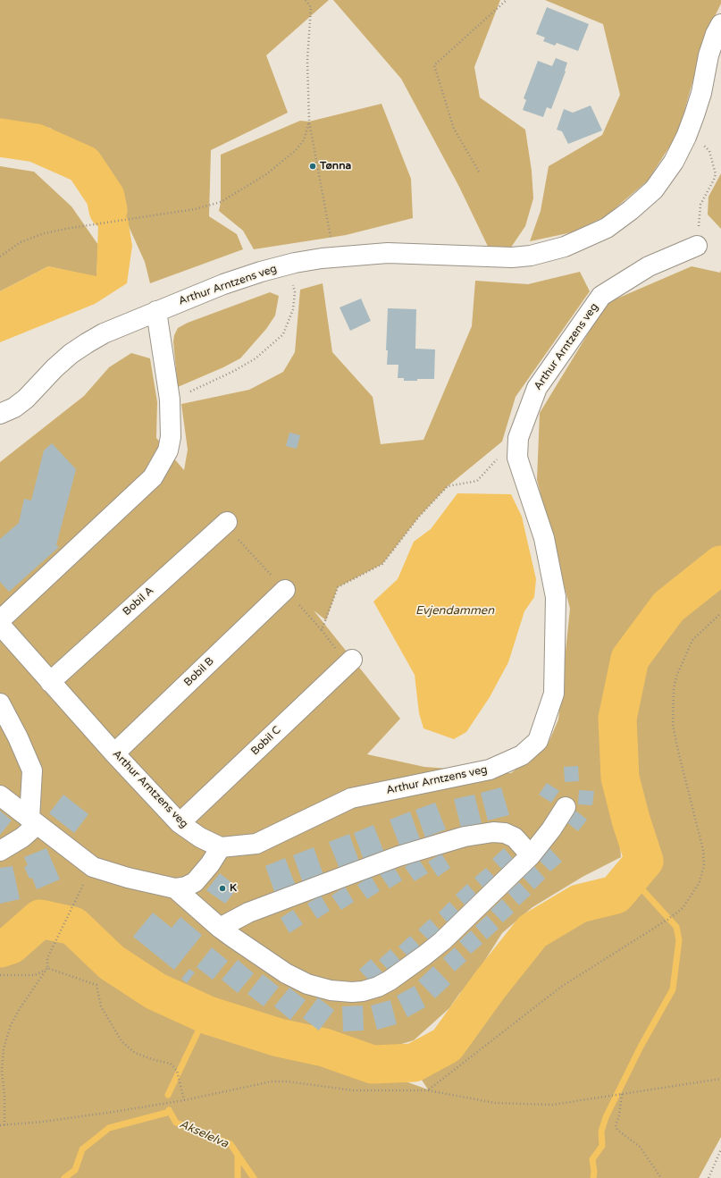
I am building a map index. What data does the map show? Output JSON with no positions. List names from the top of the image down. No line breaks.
{"streets":{"street":["Arthur Arntzens veg","Bobil A","Bobil B","Bobil C"]},"crossings":[["Arthur Arntzens veg","Bobil A"],["Arthur Arntzens veg","Bobil B"],["Arthur Arntzens veg","Bobil C"]],"water":["Evjendammen","Akselelva"],"places":["Tønna","K"]}
